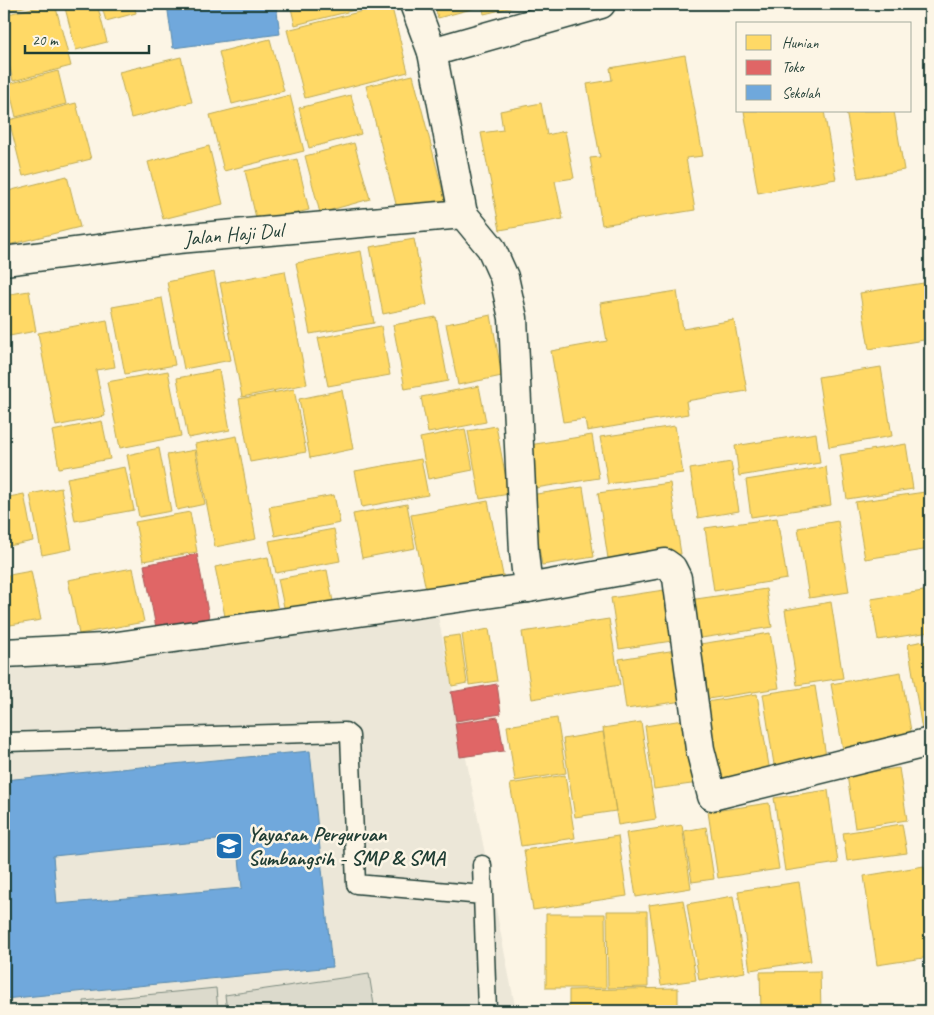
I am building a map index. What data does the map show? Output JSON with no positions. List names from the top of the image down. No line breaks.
{"streets":{"street":["Jalan Haji Dul"]},"places":{"school or university":["Yayasan Perguruan Sumbangsih - SMP & SMA"]},"legend":["Hunian","Toko","Sekolah"],"scale_bar":"20 m"}
